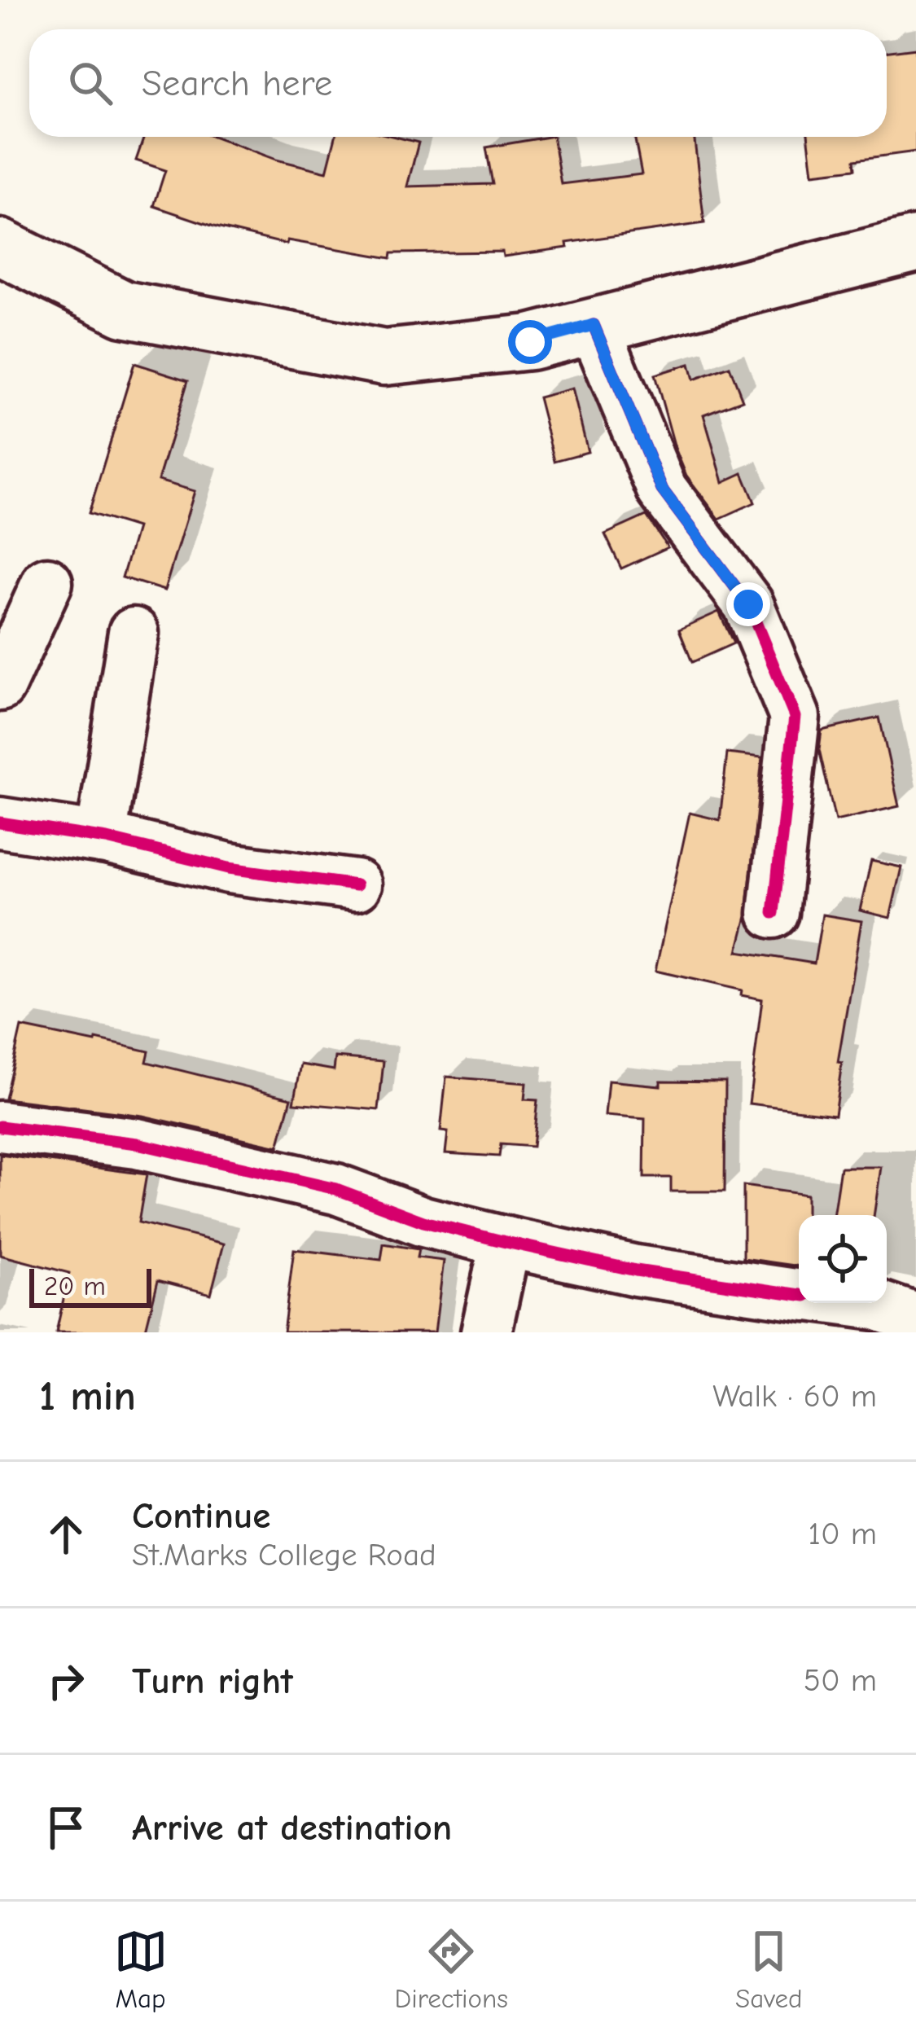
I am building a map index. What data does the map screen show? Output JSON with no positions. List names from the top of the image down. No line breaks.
{"scale_bar":"20 m","page":{"search":"Search here","scale":"20 m","heading":["1 min","Walk · 60 m"],"list":[["Continue","St.Marks College Road","10 m"],["Turn right","50 m"],"Arrive at destination"],"nav":["Map","Directions","Saved"]}}
